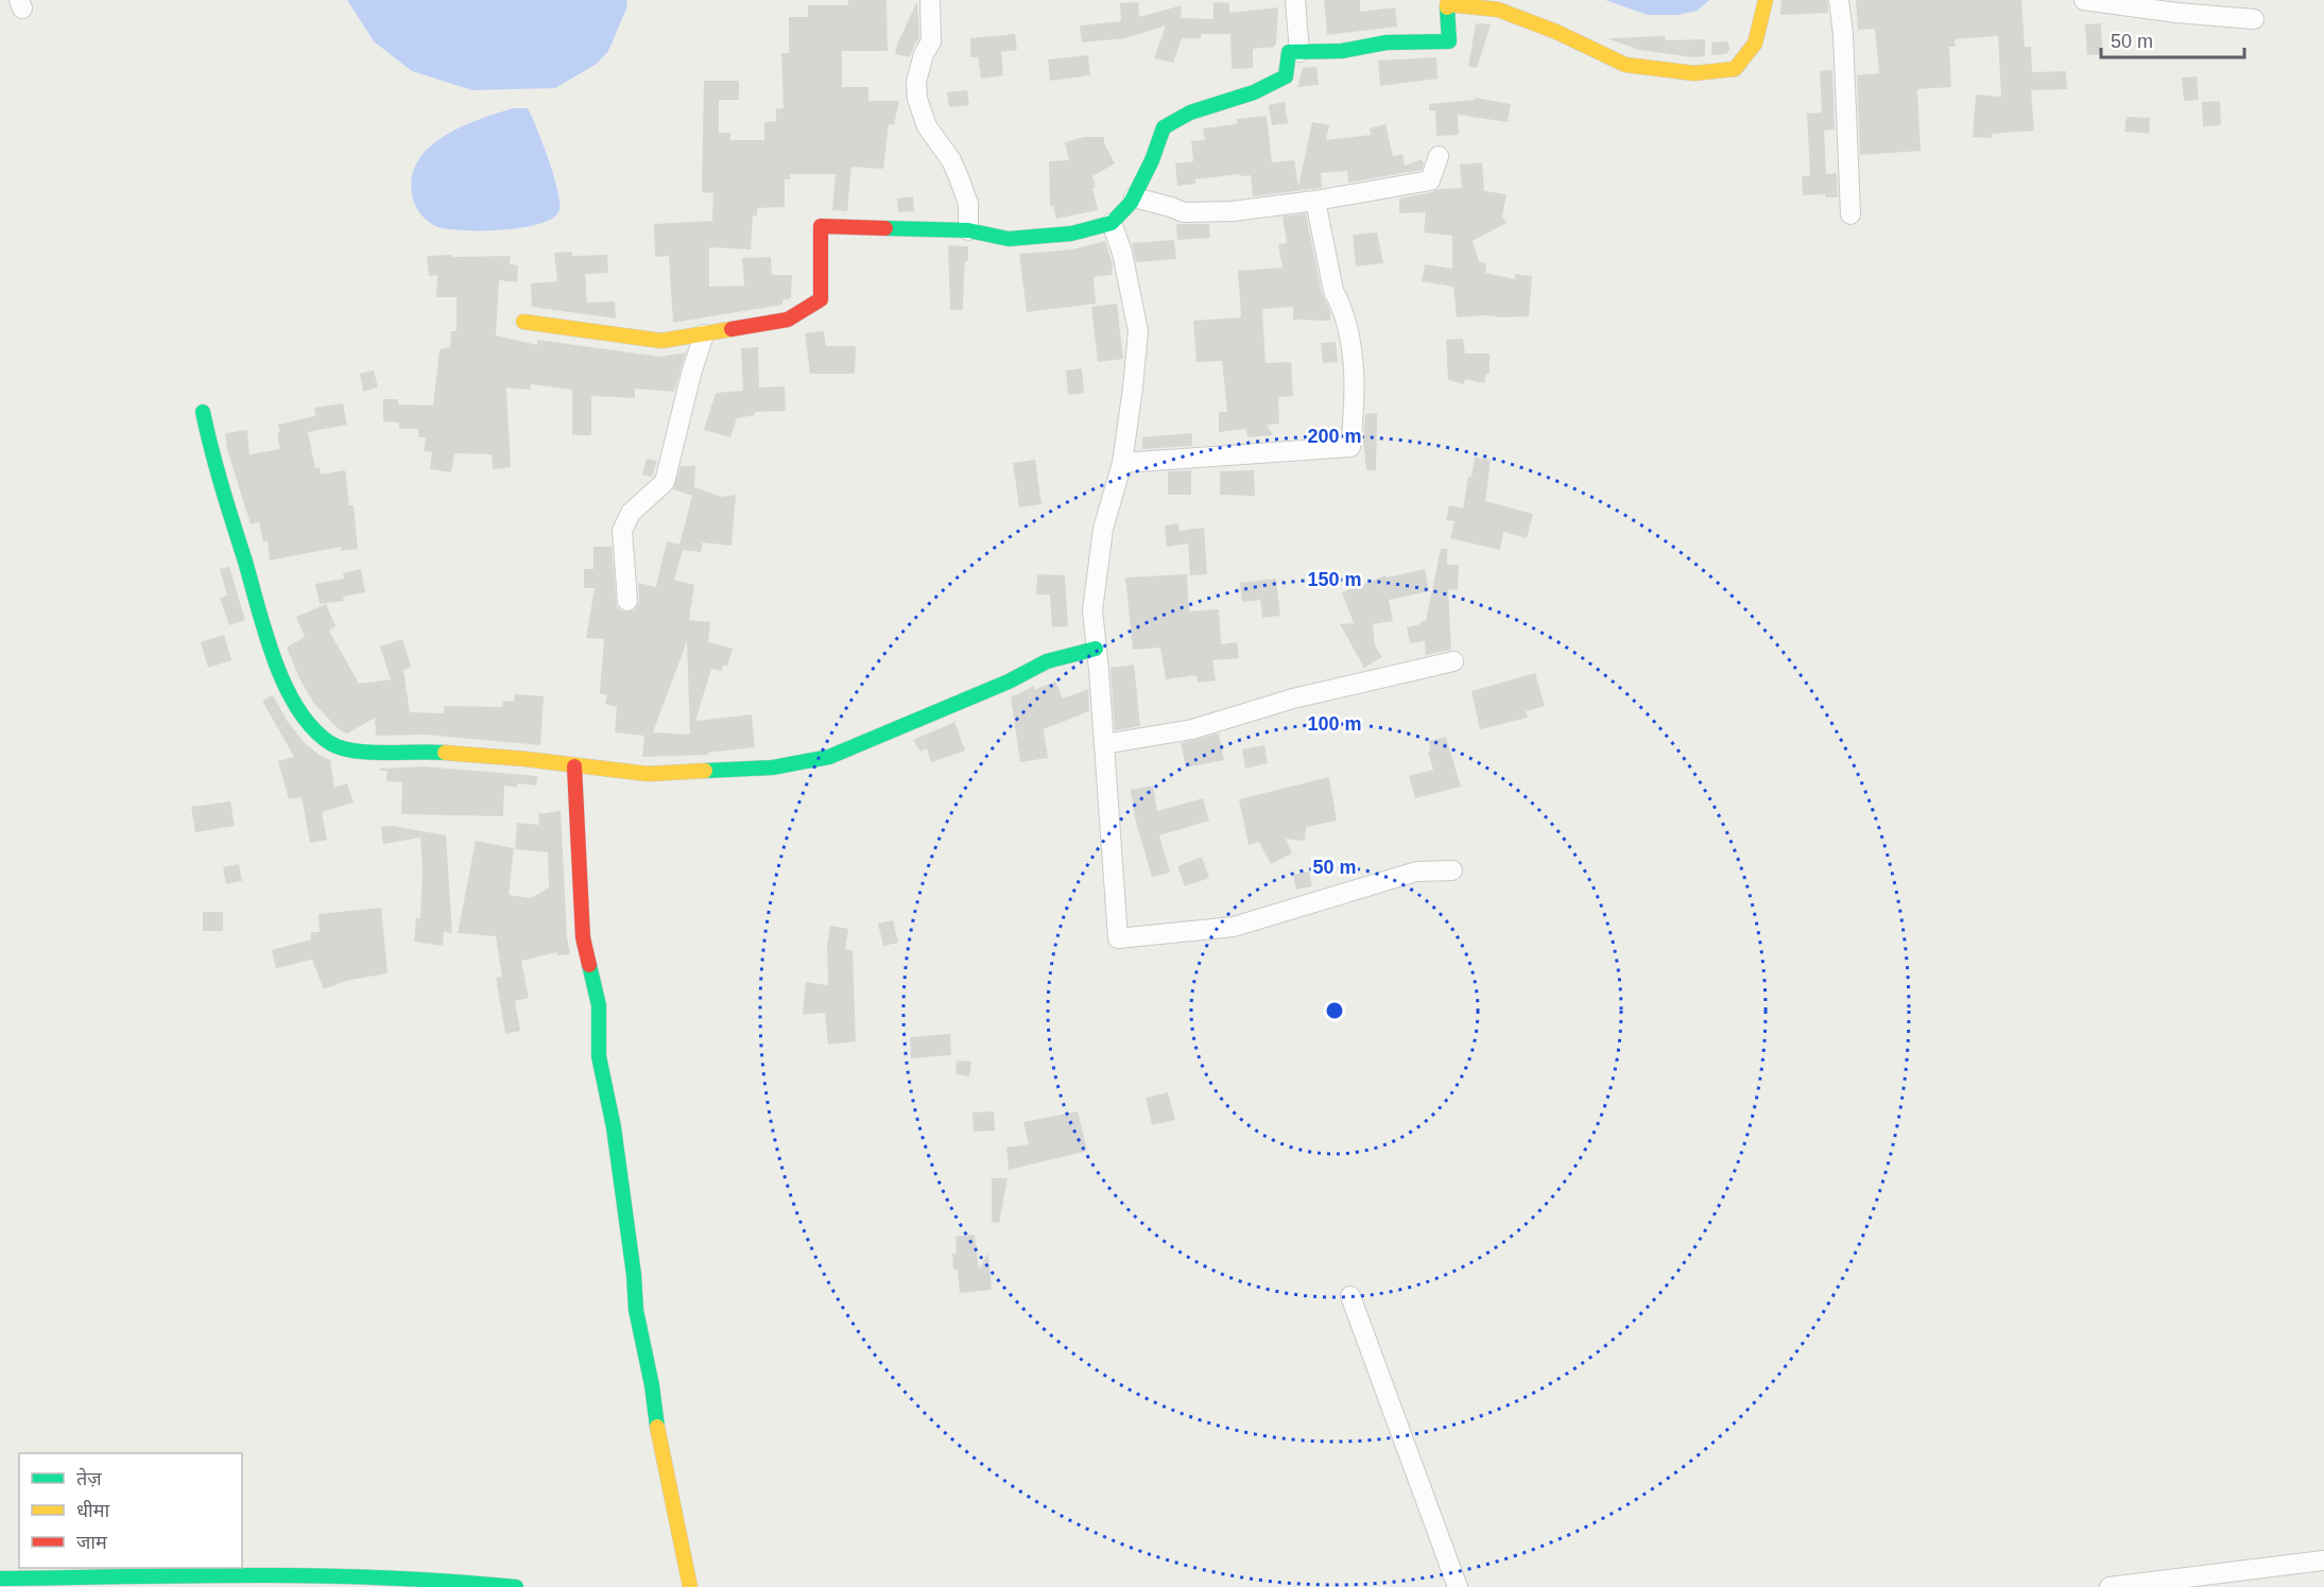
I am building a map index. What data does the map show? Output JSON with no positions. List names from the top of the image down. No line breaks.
{"legend":["तेज़","धीमा","जाम"],"scale_bar":"50 m","rings":["200 m","150 m","100 m","50 m"]}
